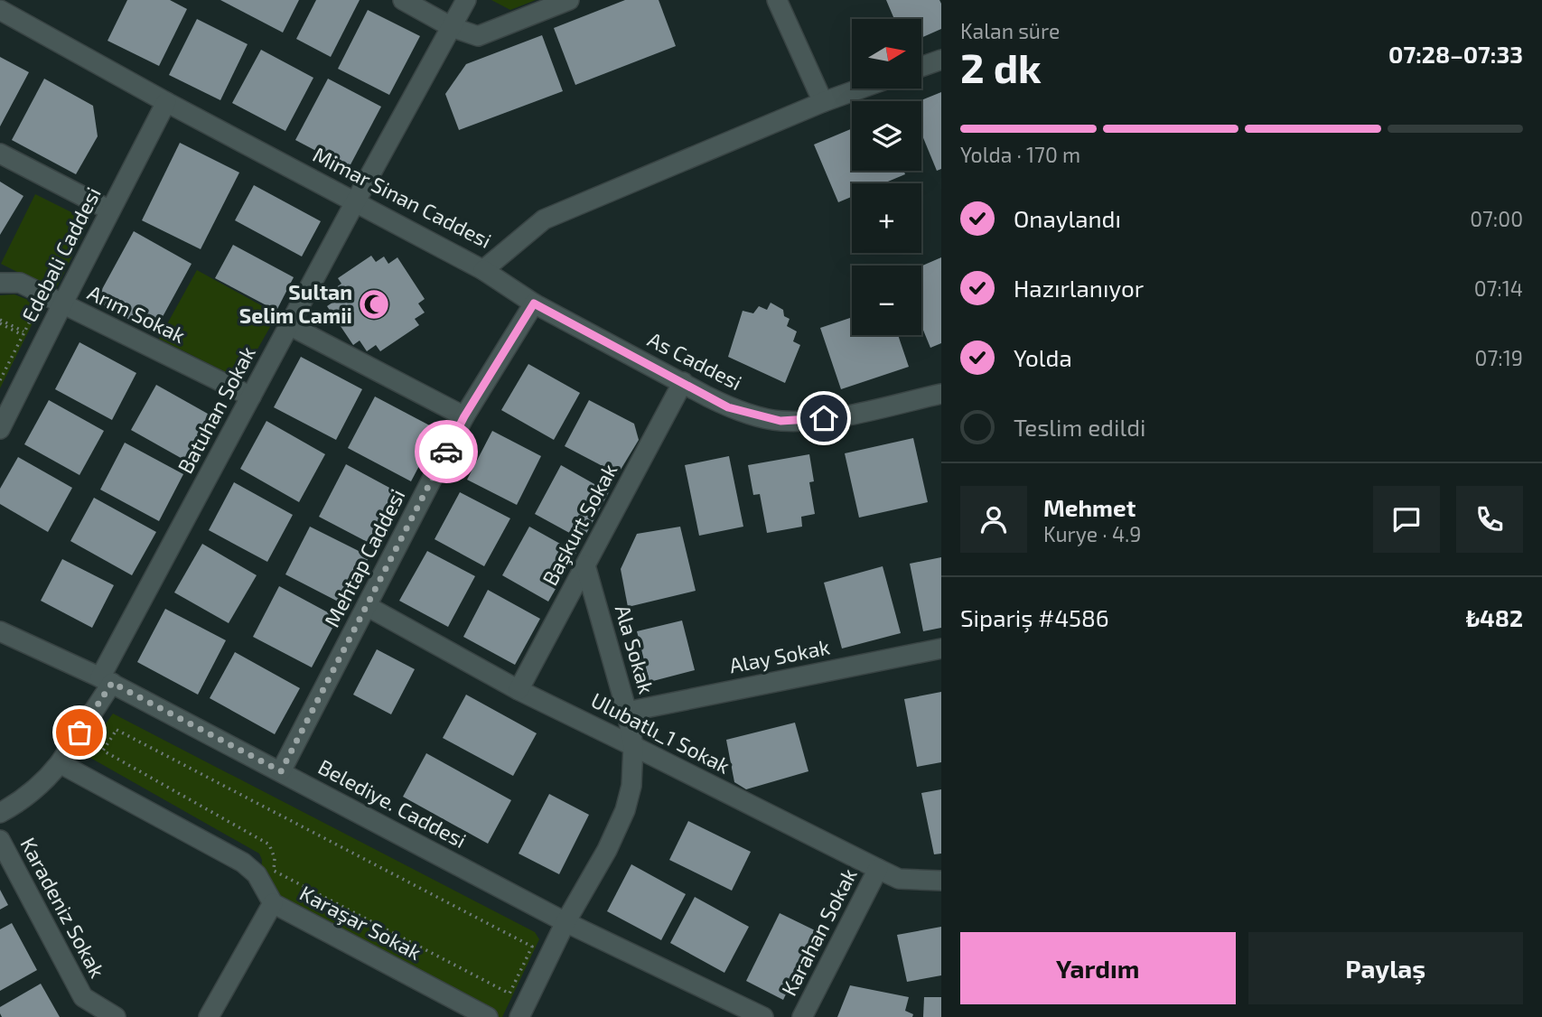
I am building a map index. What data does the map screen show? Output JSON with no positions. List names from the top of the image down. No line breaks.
{"streets":{"street":["Mimar Sinan Caddesi","Edebali Caddesi","Arım Sokak","As Caddesi","Batuhan Sokak","Başkurt Sokak","Mehtap Caddesi","Ala Sokak","Alay Sokak","Ulubatlı_1 Sokak","Belediye. Caddesi","Karadeniz Sokak","Karaşar Sokak","Karahan Sokak"]},"crossings":[["Mimar Sinan Caddesi","Edebali Caddesi"],["Mimar Sinan Caddesi","As Caddesi"],["Mimar Sinan Caddesi","Batuhan Sokak"],["Edebali Caddesi","Arım Sokak"],["Arım Sokak","Batuhan Sokak"],["As Caddesi","Başkurt Sokak"],["As Caddesi","Mehtap Caddesi"],["Batuhan Sokak","Belediye. Caddesi"],["Batuhan Sokak","Karaşar Sokak"],["Başkurt Sokak","Ala Sokak"],["Başkurt Sokak","Ulubatlı_1 Sokak"],["Mehtap Caddesi","Ulubatlı_1 Sokak"],["Mehtap Caddesi","Belediye. Caddesi"],["Ala Sokak","Alay Sokak"],["Ala Sokak","Ulubatlı_1 Sokak"],["Ala Sokak","Belediye. Caddesi"],["Ulubatlı_1 Sokak","Karahan Sokak"]],"places":{"mosque":["Sultan Selim Camii"]},"north":"right","page":{"heading":["2 dk","Kalan süre","07:28–07:33"],"panel":["Mehmet","Kurye · 4.9","Sipariş #4586","₺482"],"map_buttons":["+","−"],"bar":"Yolda · 170 m","list":[["Onaylandı","07:00"],["Hazırlanıyor","07:14"],["Yolda","07:19"],"Teslim edildi"],"buttons":["Yardım","Paylaş"]}}
